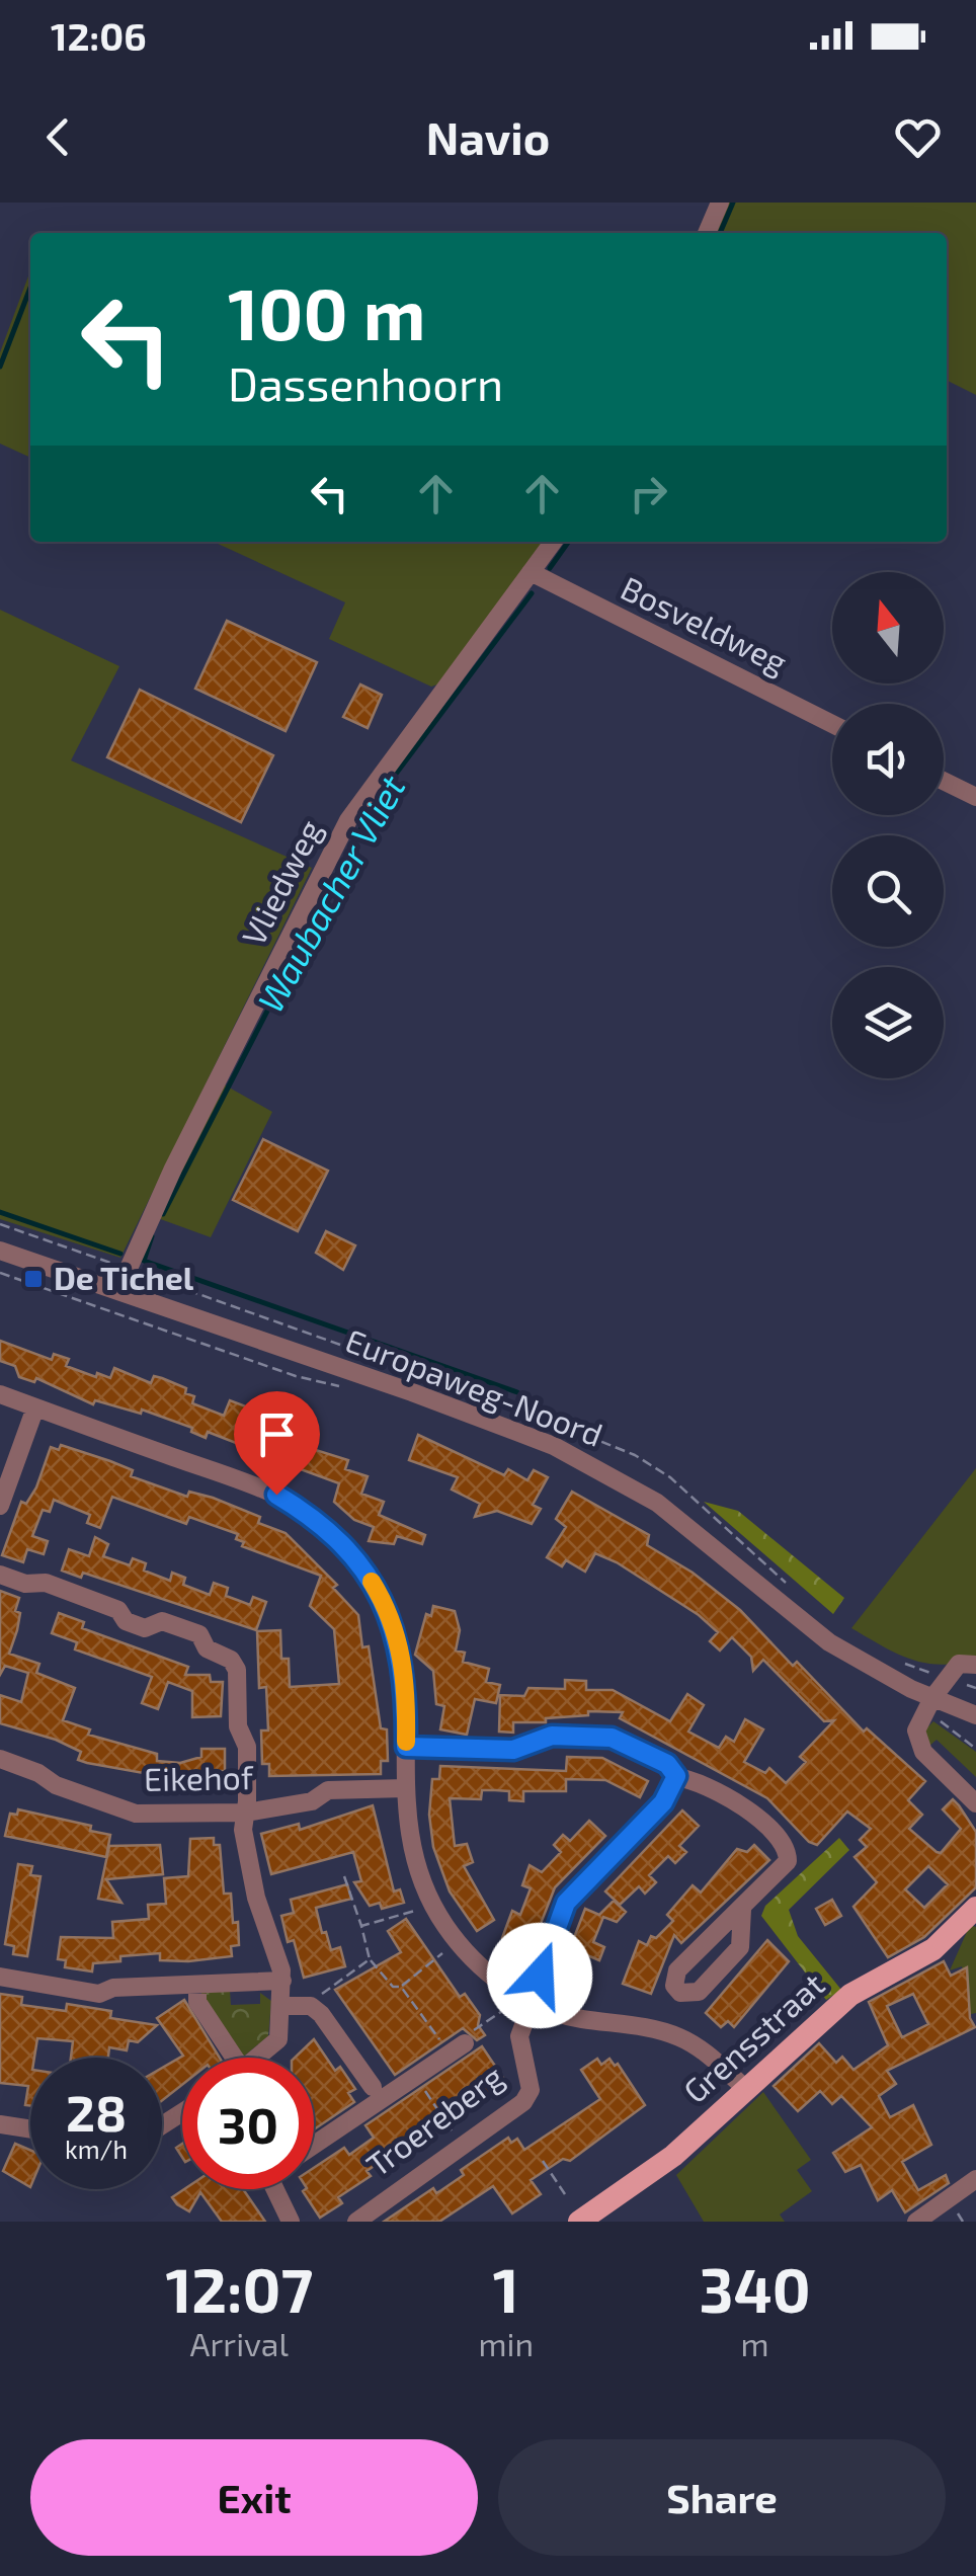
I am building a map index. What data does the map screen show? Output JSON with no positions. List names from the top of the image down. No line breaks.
{"streets":{"main road":["Grensstraat"],"street":["Bosveldweg","Vliedweg","Europaweg-Noord","Eikehof","Troereberg"]},"crossings":[["Bosveldweg","Vliedweg"],["Vliedweg","Europaweg-Noord"]],"water":["Waubacher Vliet"],"places":{"transit":["De Tichel"]},"north":"top","page":{"status":"12:06","header":"Navio","turn":["100 m","Dassenhoorn"],"speed":"28 km/h","limit":"30","eta":["12:07","Arrival","1","min","340","m"],"buttons":["Exit","Share"]}}
